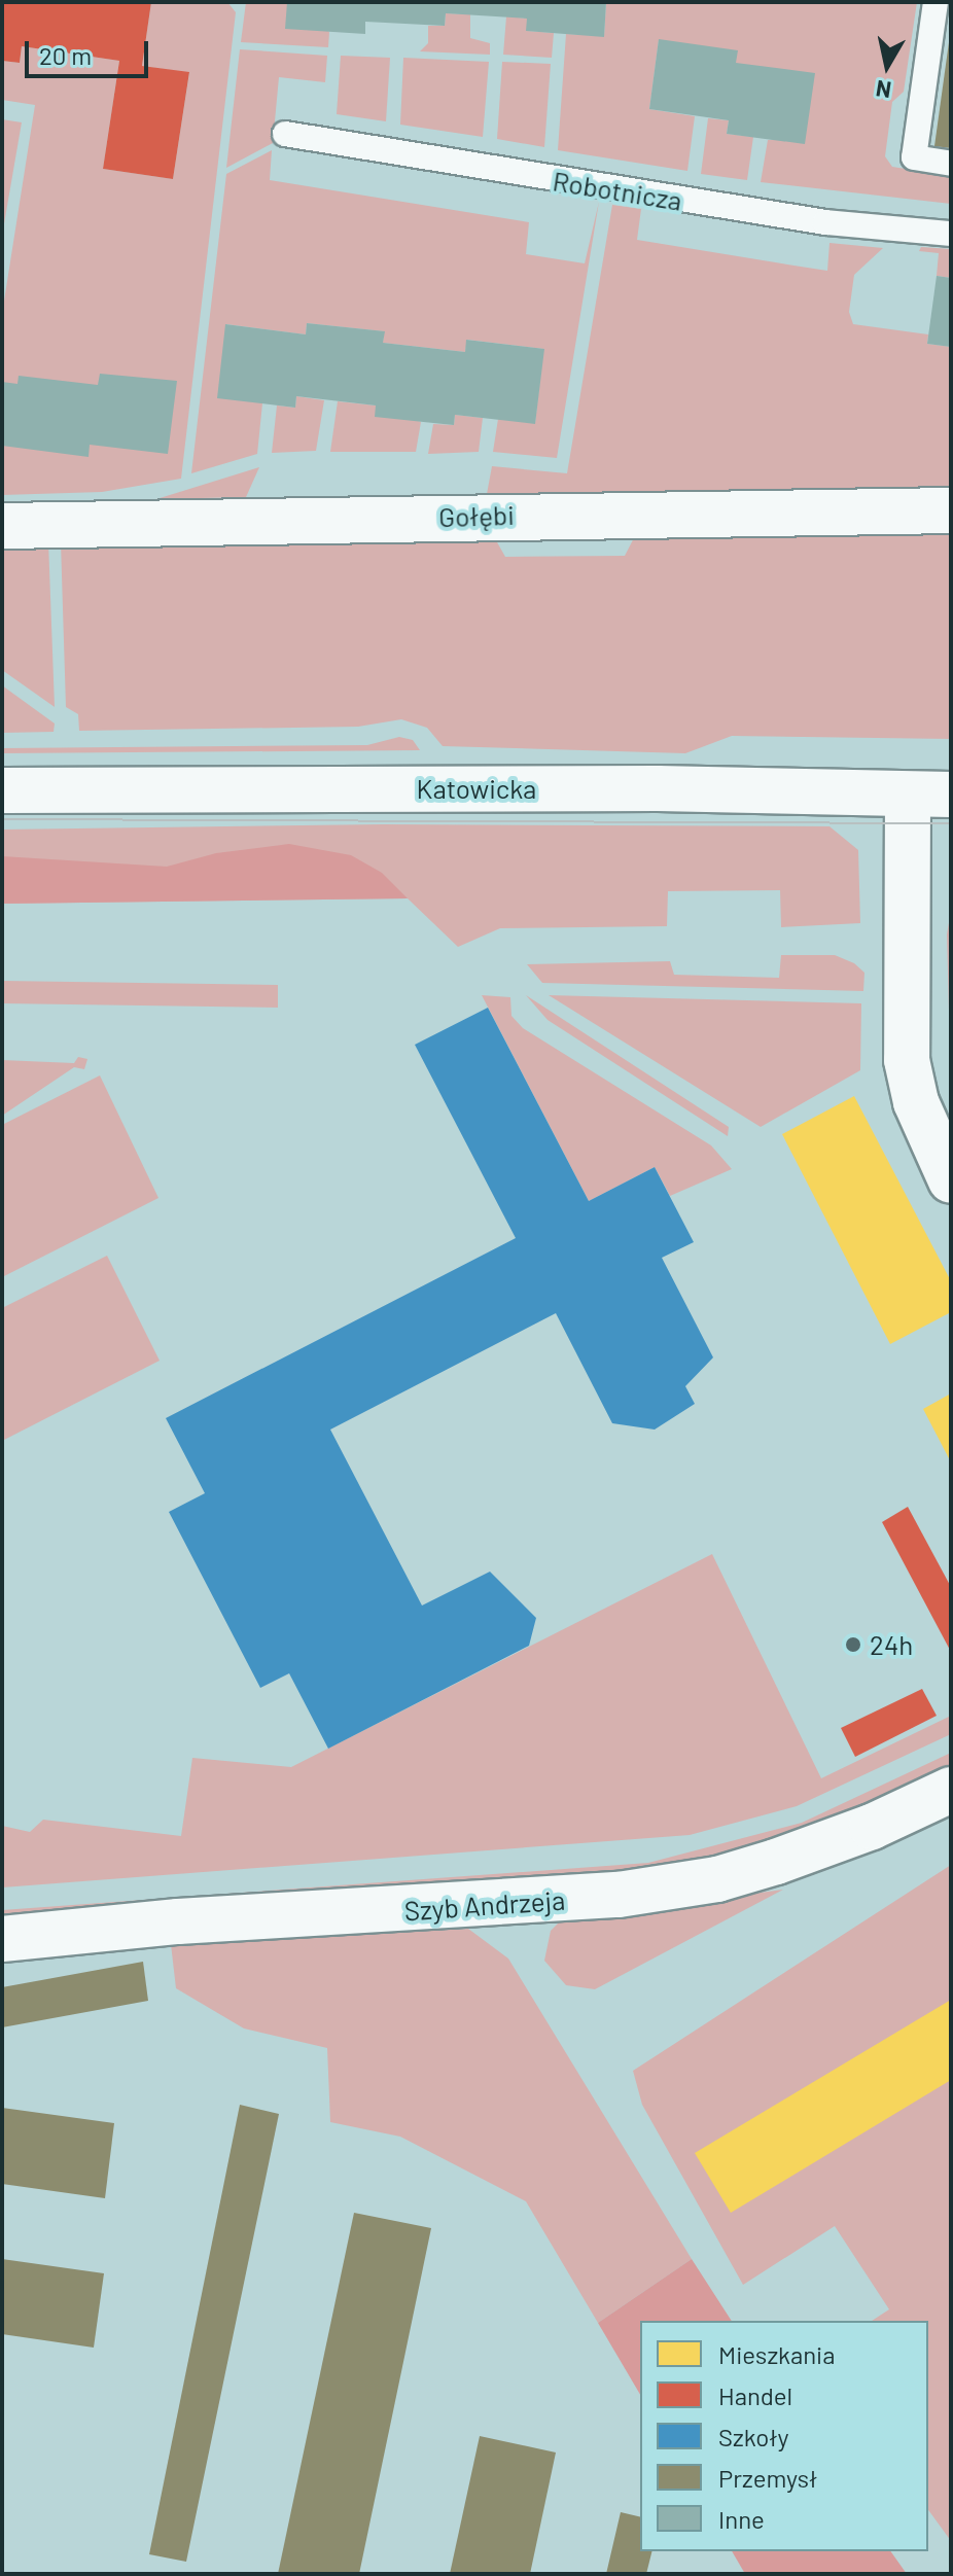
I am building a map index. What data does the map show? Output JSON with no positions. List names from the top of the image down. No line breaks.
{"streets":{"street":["Gołębi","Katowicka","Szyb Andrzeja"],"lane":["Robotnicza"]},"places":["24h"],"legend":["Mieszkania","Handel","Szkoły","Przemysł","Inne"],"scale_bar":"20 m","north":"bottom"}
